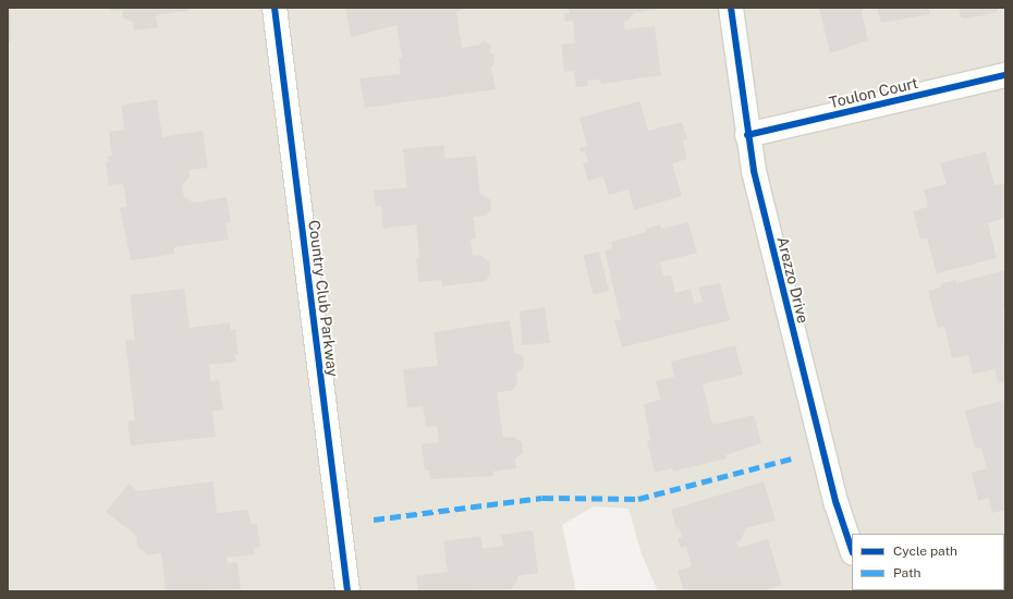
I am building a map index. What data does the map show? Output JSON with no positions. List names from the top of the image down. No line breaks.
{"streets":{"street":["Toulon Court","Arezzo Drive","Country Club Parkway"]},"crossings":[["Toulon Court","Arezzo Drive"]],"legend":["Cycle path","Path"]}
